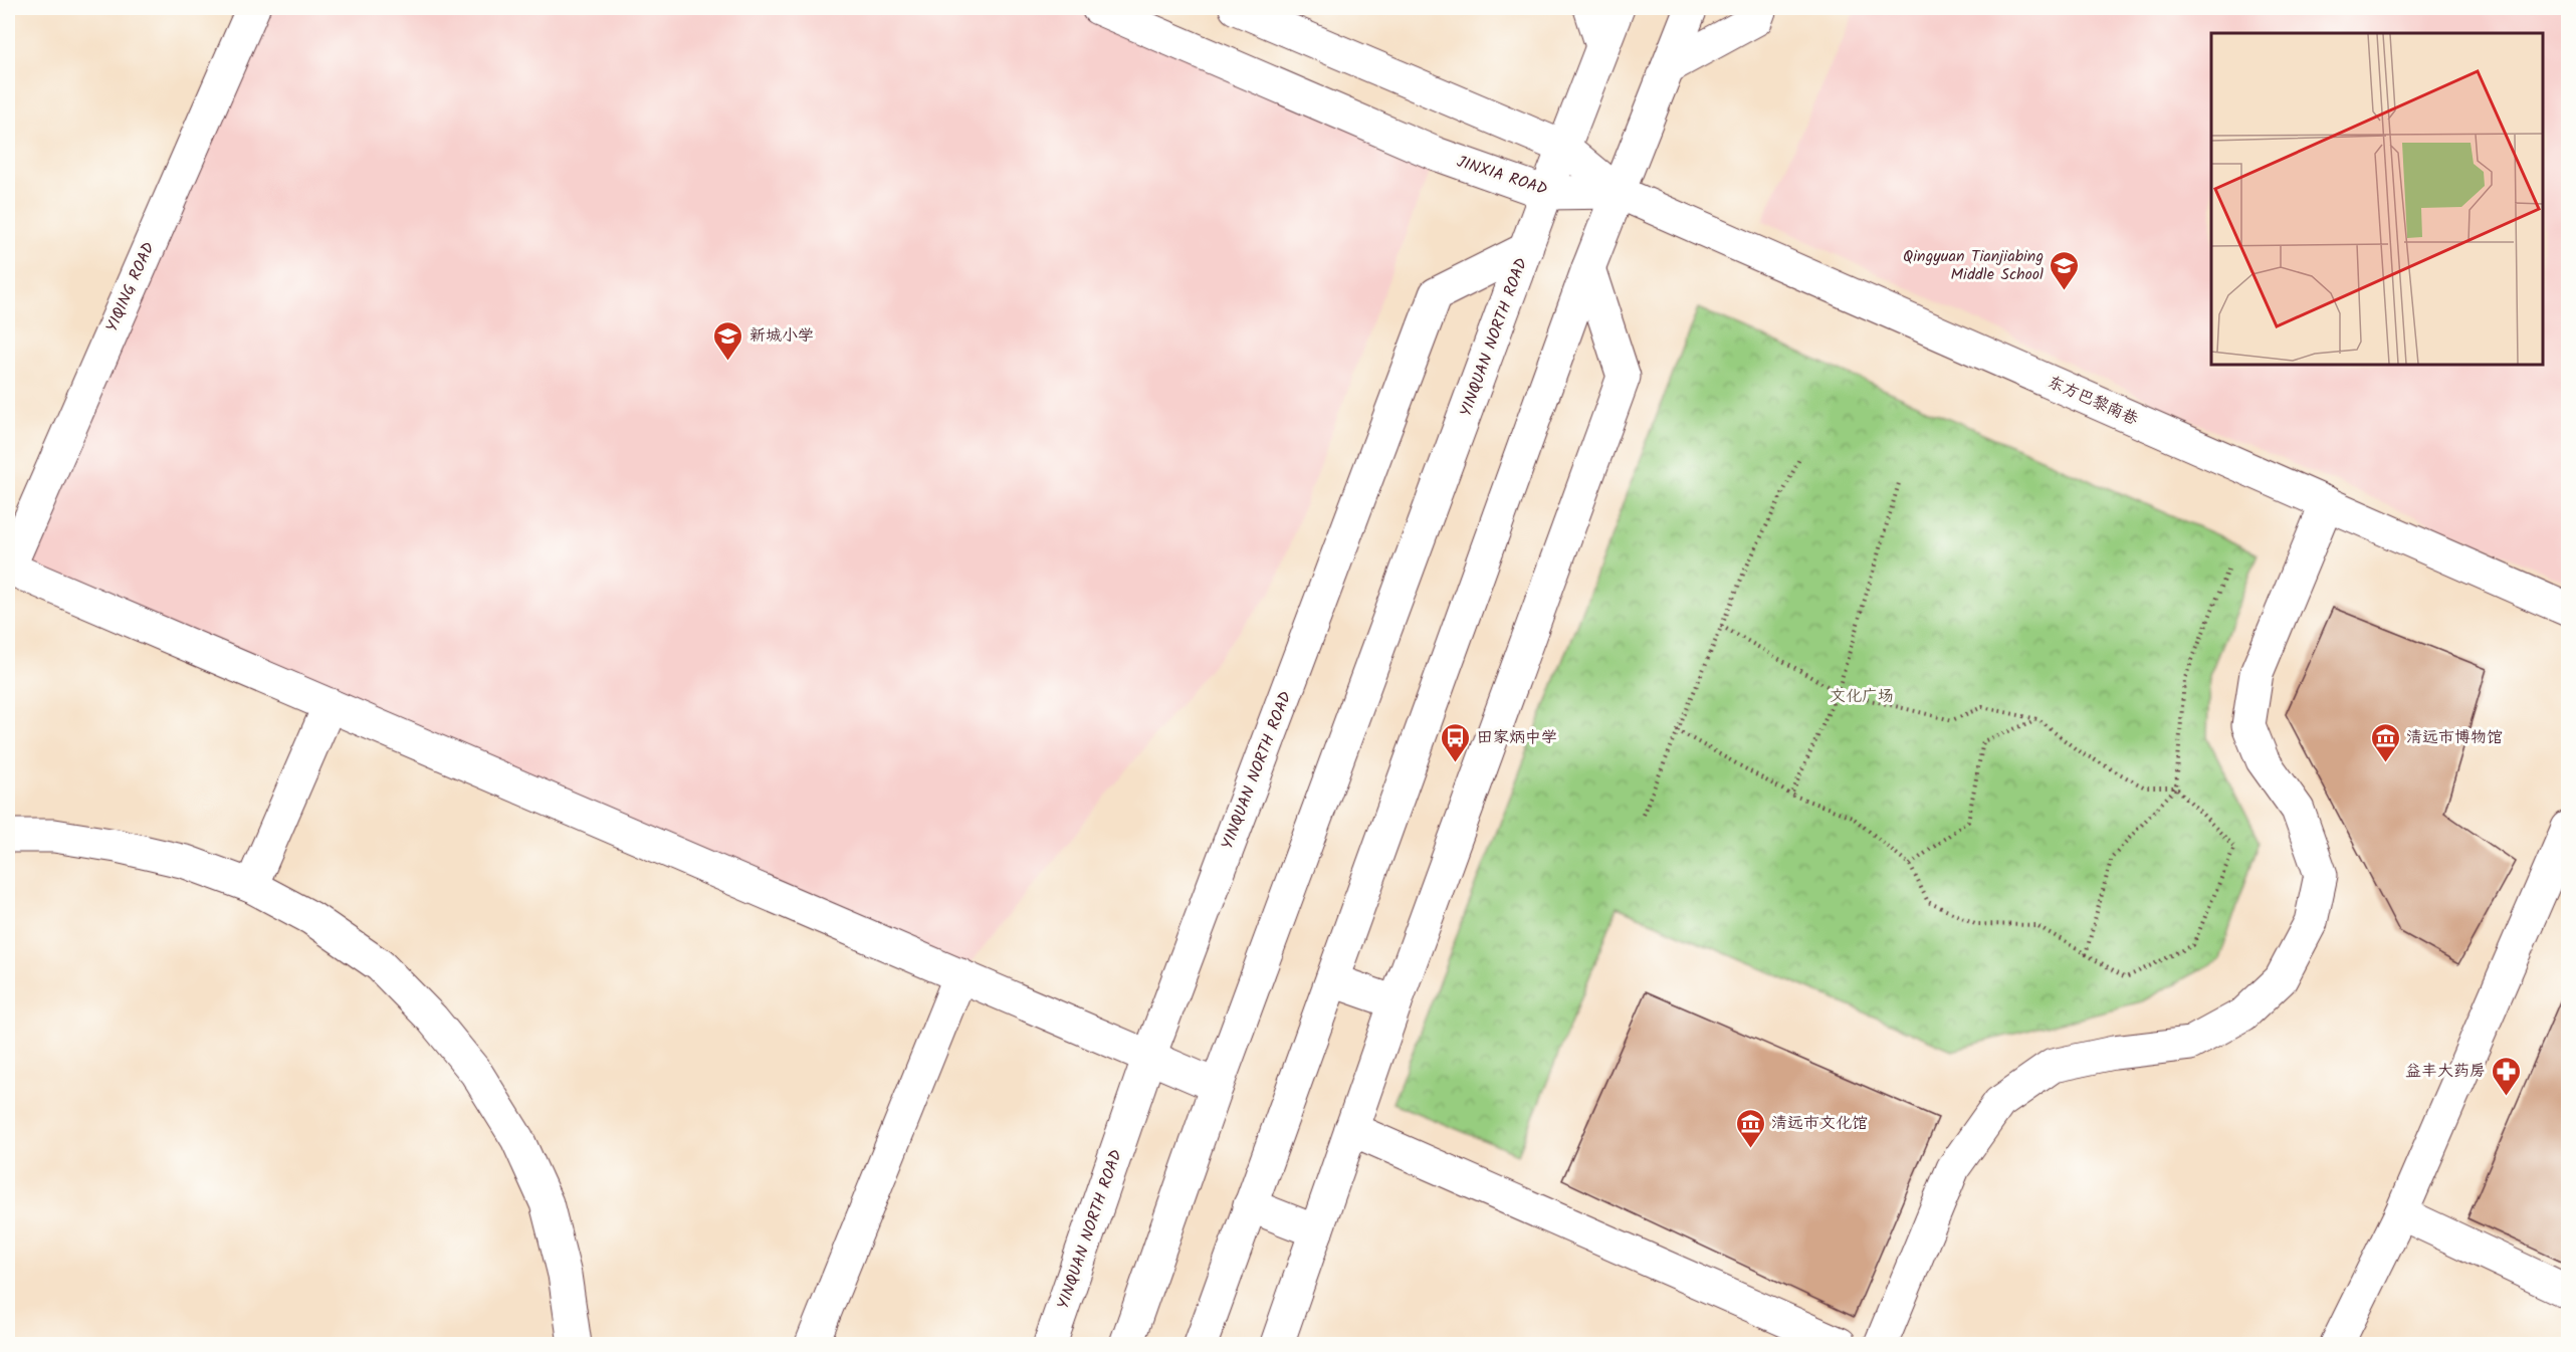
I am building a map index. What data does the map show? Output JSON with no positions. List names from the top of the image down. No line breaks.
{"streets":{"street":["JINXIA ROAD","YIQING ROAD","YINQUAN NORTH ROAD","东方巴黎南巷"]},"crossings":[["JINXIA ROAD","YINQUAN NORTH ROAD"],["JINXIA ROAD","东方巴黎南巷"]],"parks":["文化广场"],"places":{"school or university":["Qingyuan Tianjiabing Middle School","新城小学"],"bus stop":["田家炳中学"],"museum":["清远市博物馆","清远市文化馆"],"pharmacy":["益丰大药房"]}}
